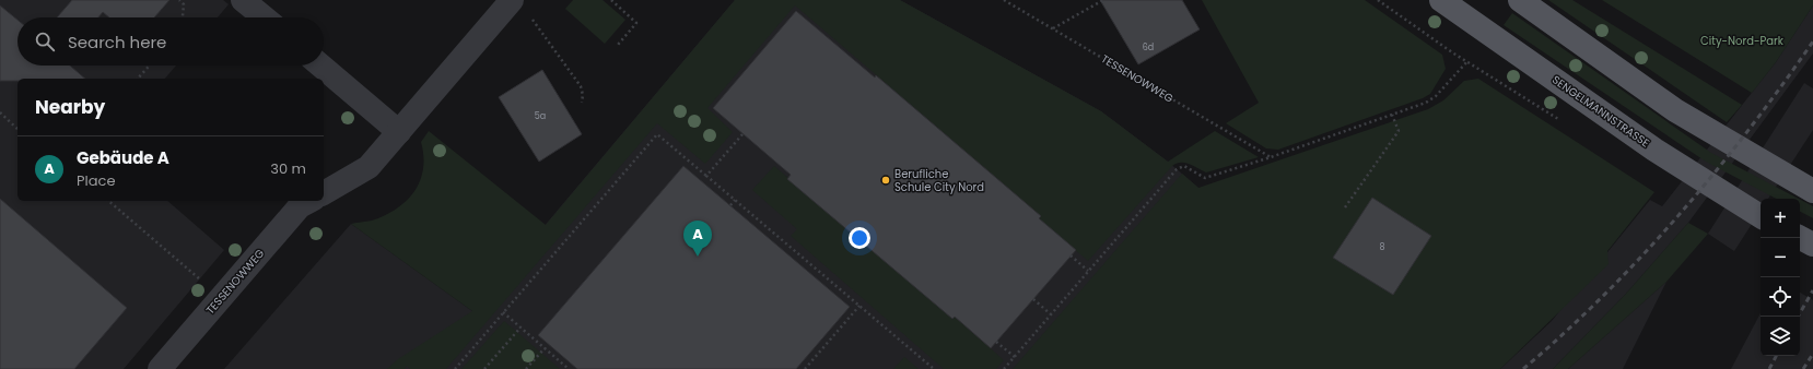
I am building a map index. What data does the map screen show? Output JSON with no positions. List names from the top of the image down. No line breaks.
{"streets":{"main road":["SENGELMANNSTRASSE"],"street":["TESSENOWWEG"]},"parks":["City-Nord-Park"],"places":["Berufliche Schule City Nord"],"house_numbers":["6d","5a","8"],"page":{"search":"Search here","heading":"Nearby","list":[{"mark":"A","name":"Gebäude A","note":"Place","value":"30 m"}],"map_buttons":["+","−"],"pins":"A"}}
